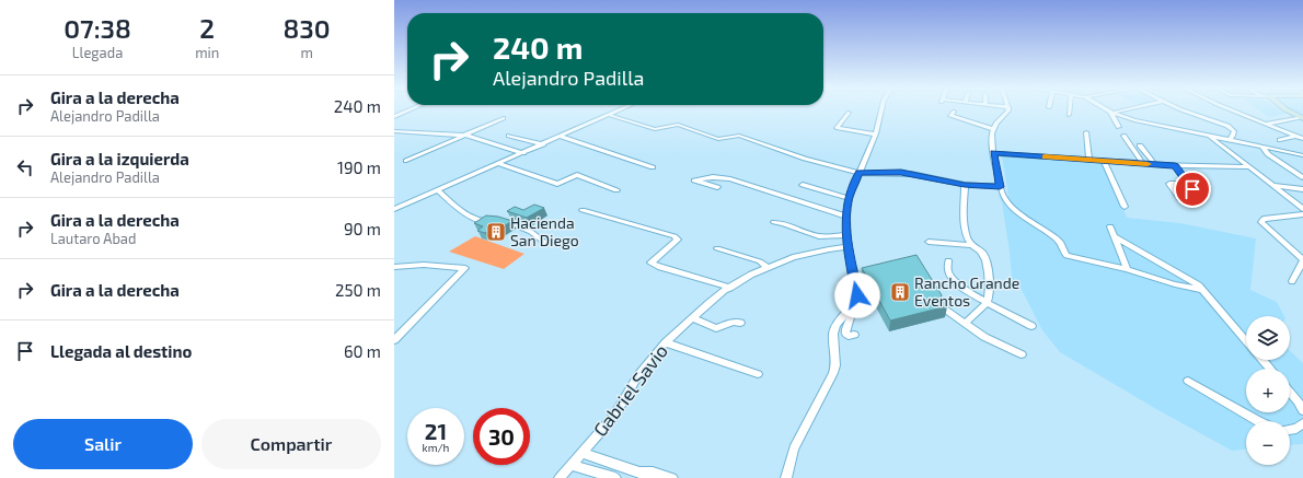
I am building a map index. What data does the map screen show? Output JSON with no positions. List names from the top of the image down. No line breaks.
{"streets":{"street":["Gabriel Savio"]},"places":{"building":["Hacienda San Diego","Rancho Grande Eventos"]},"page":{"eta":["07:38","Llegada","2","min","830","m"],"turn":["240 m","Alejandro Padilla"],"list":[{"name":"Gira a la derecha","note":"Alejandro Padilla","value":"240 m"},{"name":"Gira a la izquierda","note":"Alejandro Padilla","value":"190 m"},{"name":"Gira a la derecha","note":"Lautaro Abad","value":"90 m"},{"name":"Gira a la derecha","value":"250 m"},{"name":"Llegada al destino","value":"60 m"}],"map_buttons":["+","−"],"speed":"21 km/h","limit":"30","buttons":["Salir","Compartir"]}}
